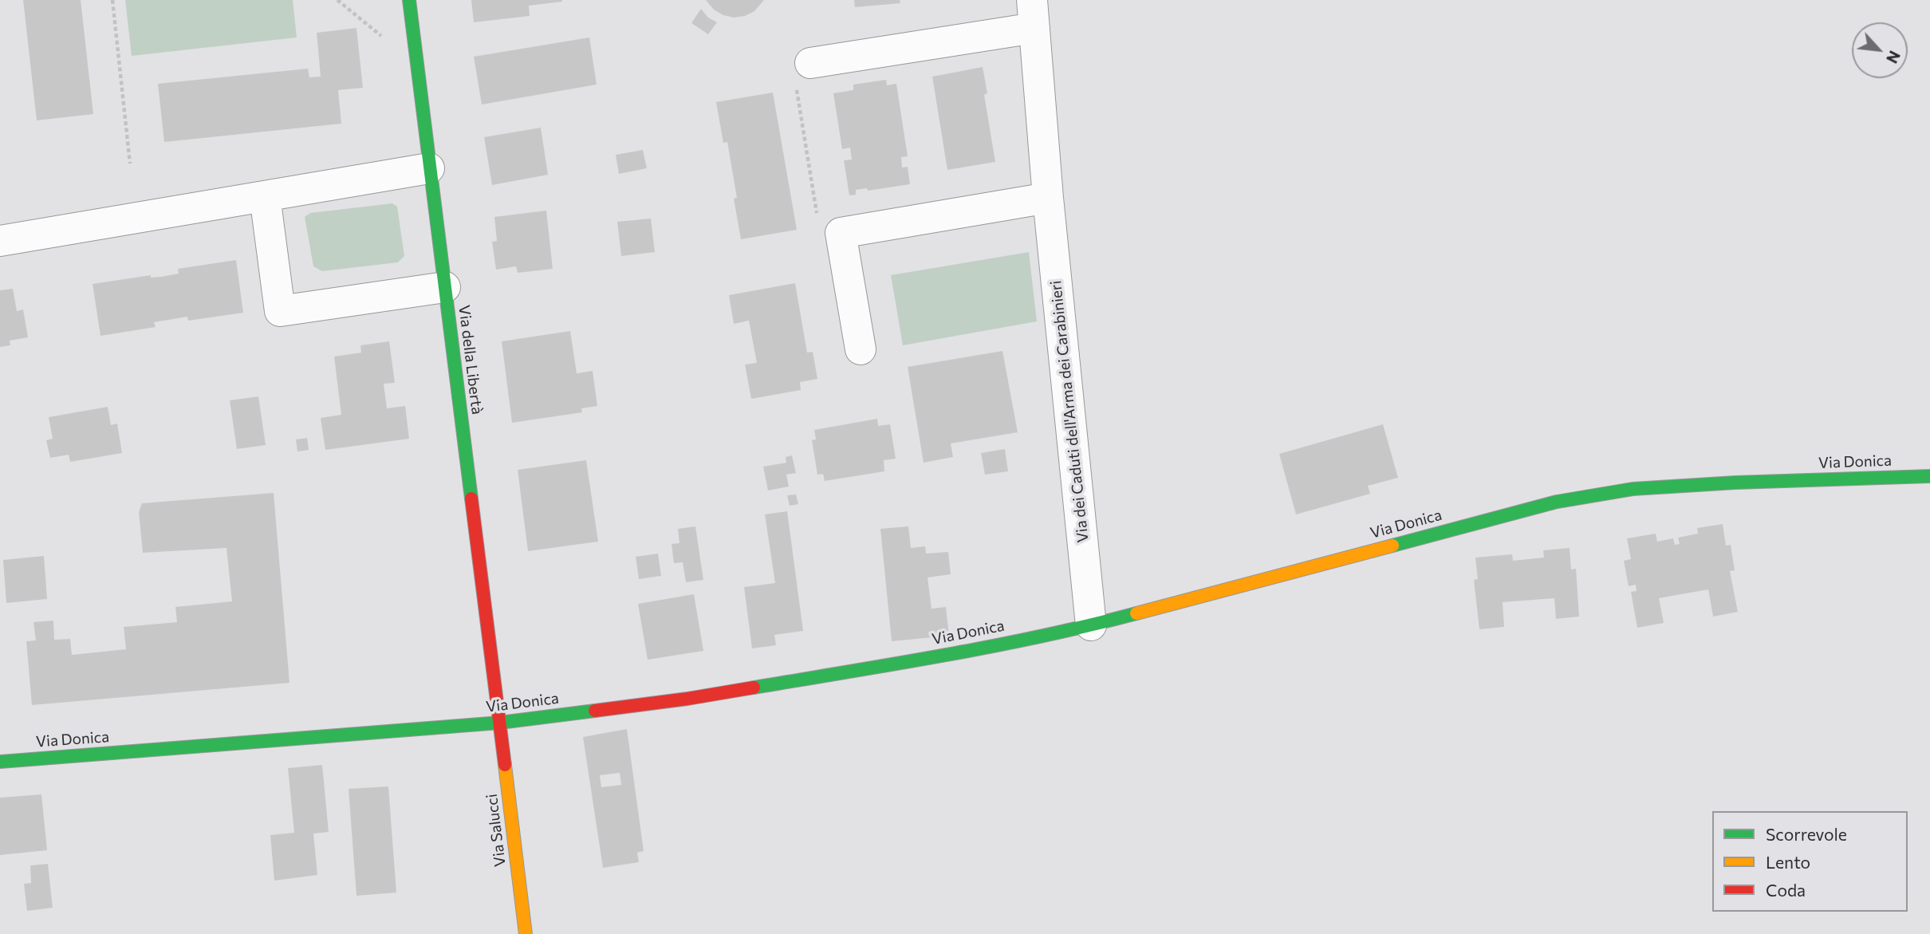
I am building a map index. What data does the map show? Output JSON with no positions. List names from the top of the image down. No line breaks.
{"streets":{"street":["Via della Libertà","Via dei Caduti dell'Arma dei Carabinieri","Via Donica","Via Salucci"]},"crossings":[["Via della Libertà","Via Donica"],["Via della Libertà","Via Salucci"],["Via dei Caduti dell'Arma dei Carabinieri","Via Donica"],["Via Donica","Via Salucci"]],"legend":["Scorrevole","Lento","Coda"],"north":"bottom right"}
